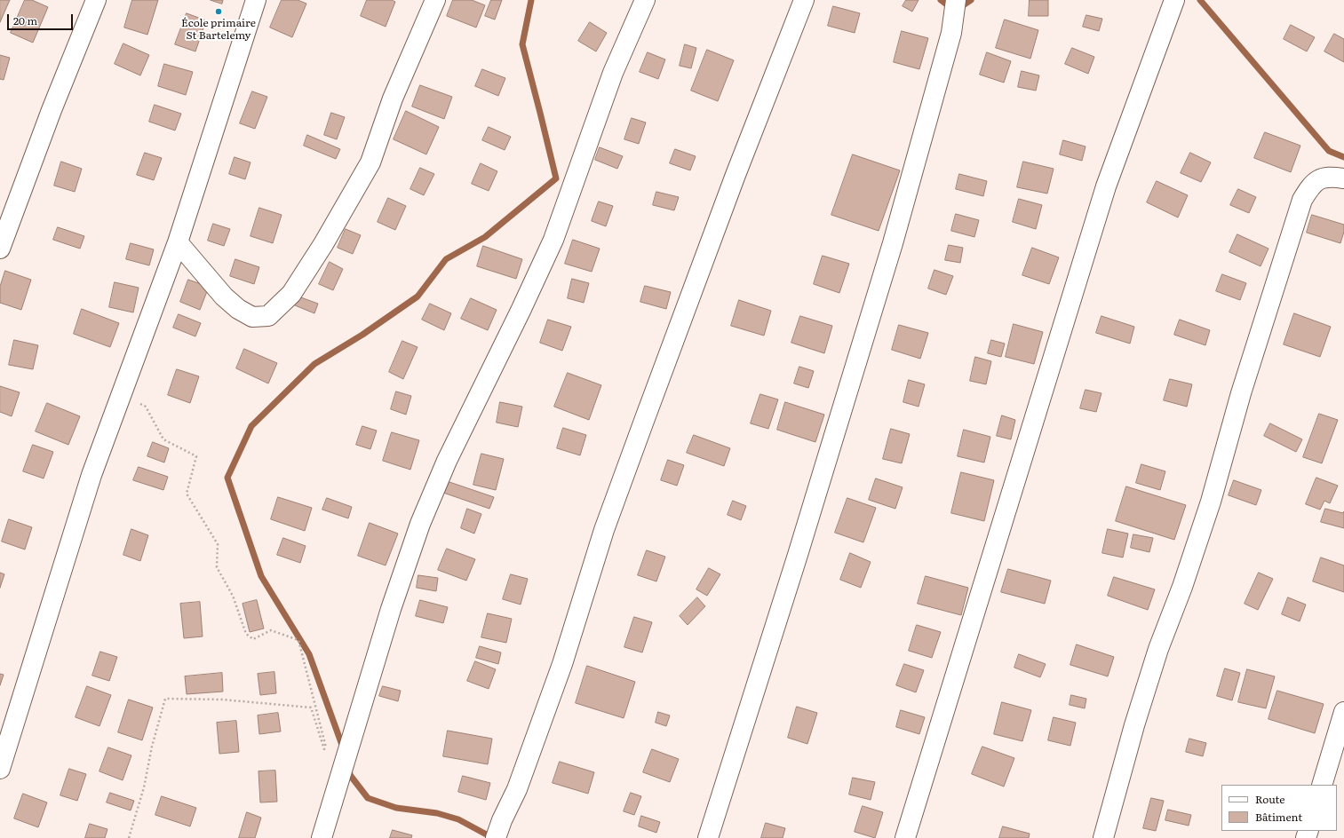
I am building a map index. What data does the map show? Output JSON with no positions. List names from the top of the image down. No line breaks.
{"places":["École primaire St Bartelemy"],"legend":["Route","Bâtiment"],"scale_bar":"20 m"}
